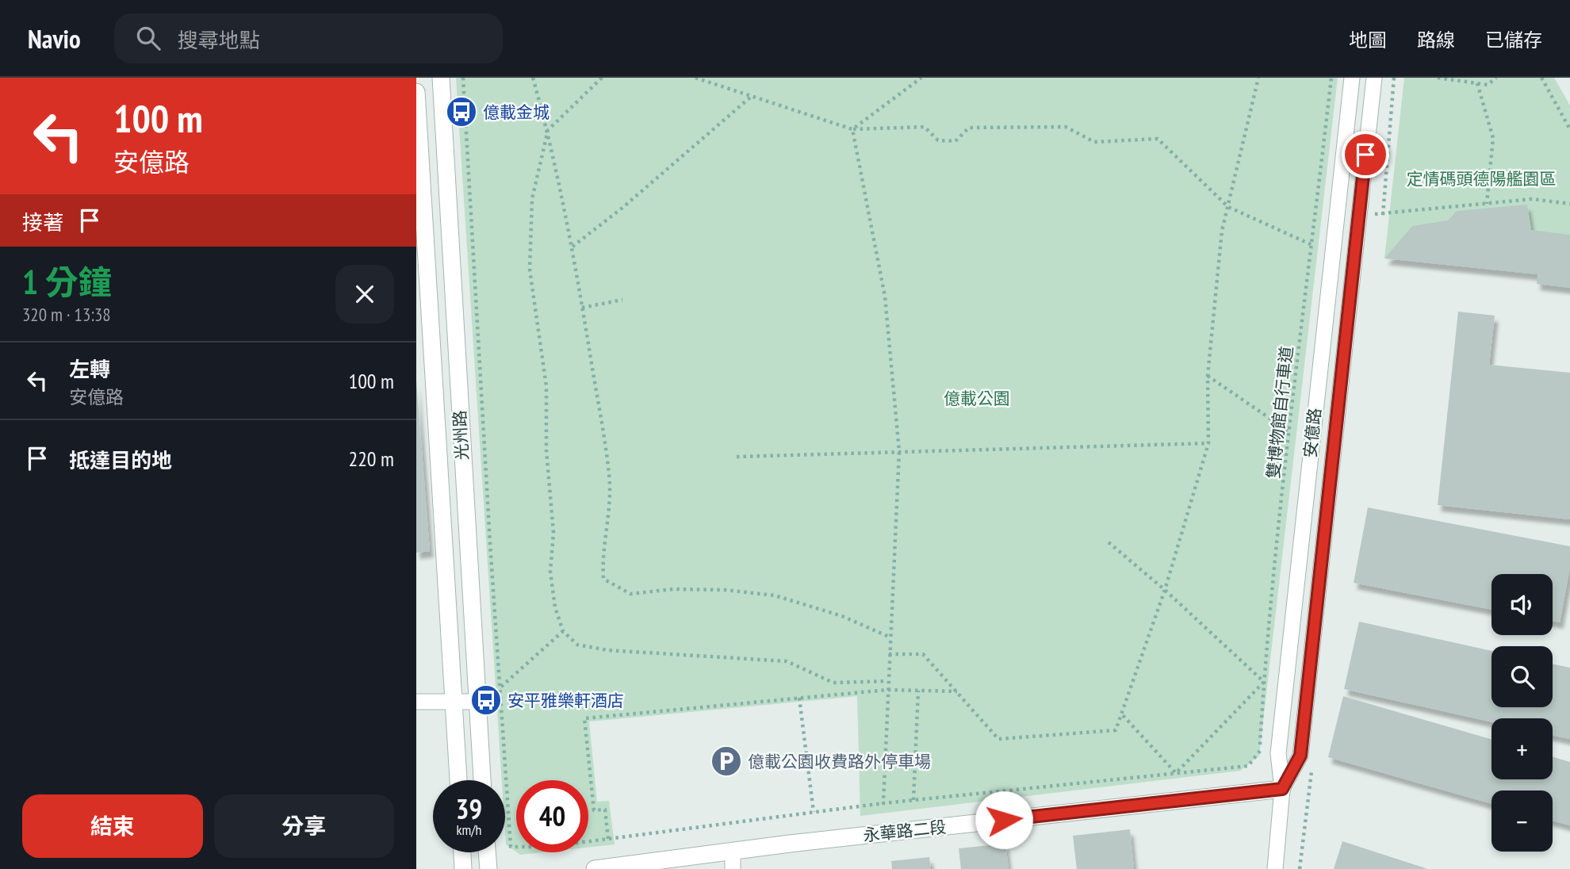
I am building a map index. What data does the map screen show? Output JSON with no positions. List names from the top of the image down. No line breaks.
{"streets":{"street":["安億路","光州路","永華路二段"],"path":["雙博物館自行車道"]},"crossings":[["安億路","永華路二段"]],"parks":["定情碼頭德陽艦園區","億載公園"],"places":{"bus stop":["億載金城","安平雅樂軒酒店"],"parking":["億載公園收費路外停車場"]},"page":{"header":"Navio","search":"搜尋地點","nav":["地圖","路線","已儲存"],"turn":["100 m","安億路"],"then":"接著","heading":["1 分鐘","320 m · 13:38"],"list":[{"name":"左轉","note":"安億路","value":"100 m"},{"name":"抵達目的地","value":"220 m"}],"map_buttons":["+","−"],"speed":"39 km/h","limit":"40","buttons":["結束","分享"]}}
